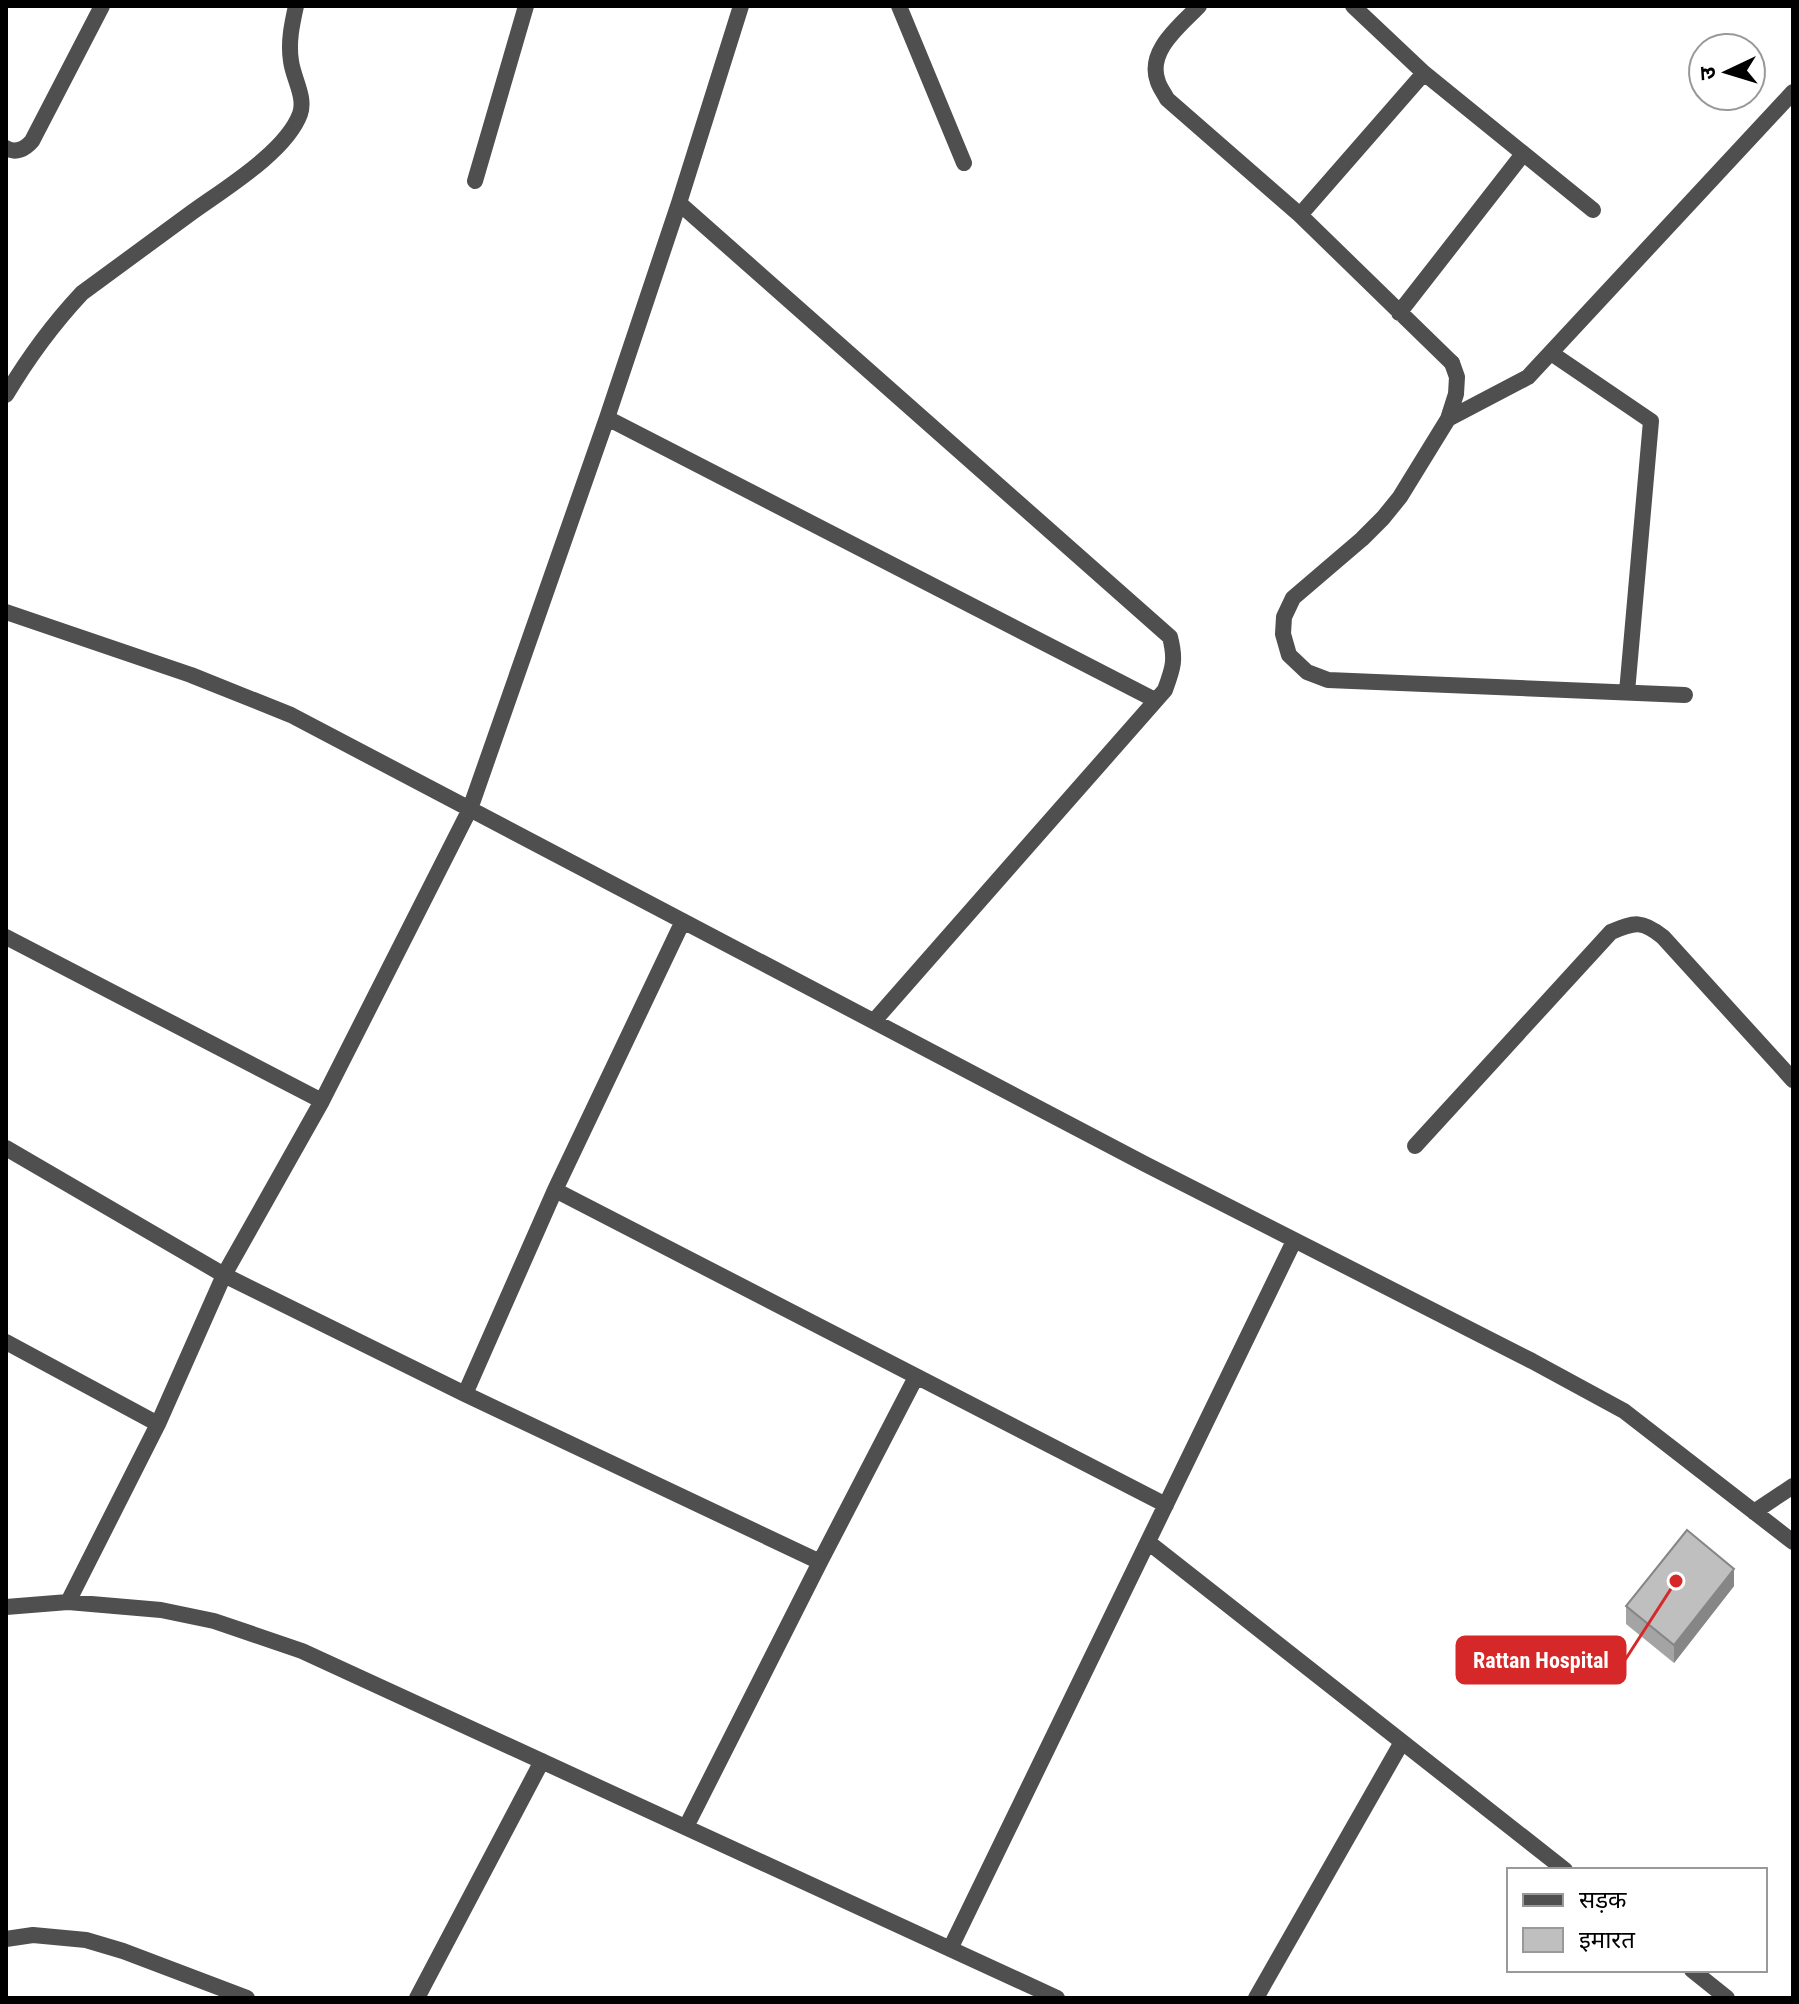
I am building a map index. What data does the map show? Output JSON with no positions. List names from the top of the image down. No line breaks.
{"places":["Rattan Hospital"],"legend":["सड़क","इमारत"],"north":"left"}
